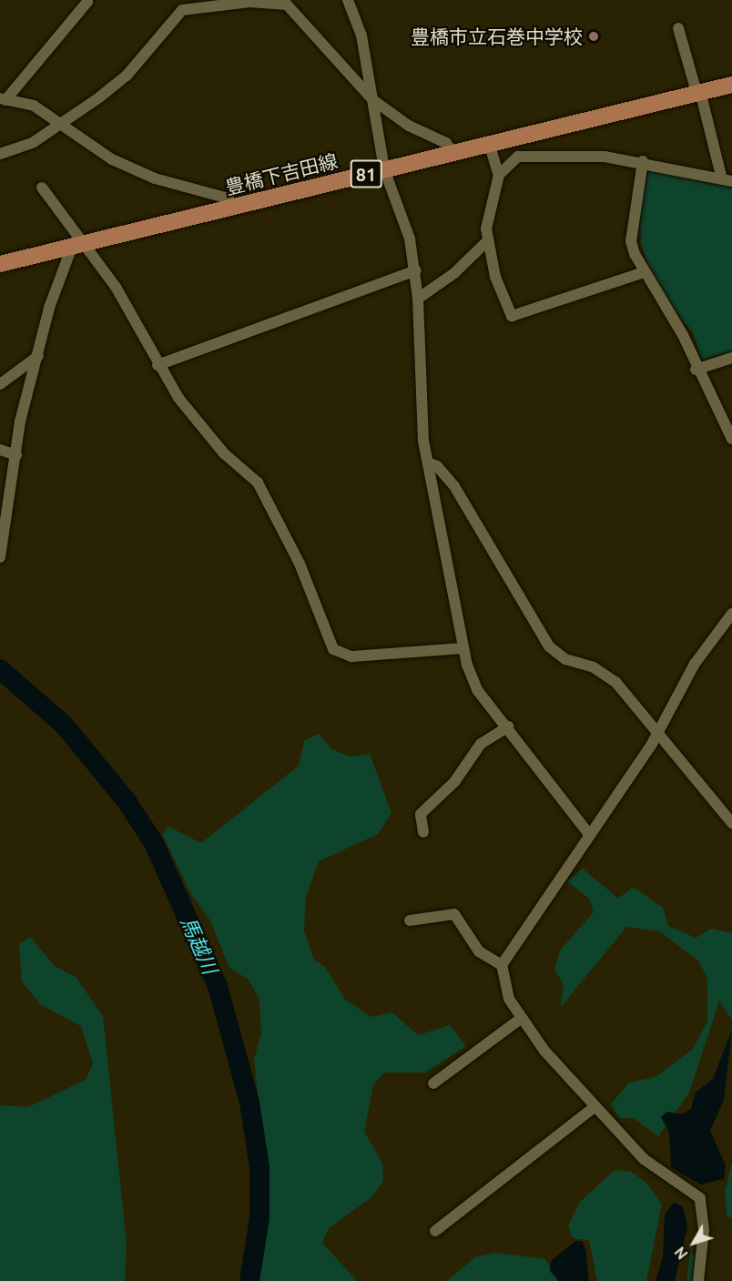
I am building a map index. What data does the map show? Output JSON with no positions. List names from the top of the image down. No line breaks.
{"streets":{"main road":["豊橋下吉田線","81"]},"water":["馬越川"],"places":["豊橋市立石巻中学校"],"north":"bottom left"}
